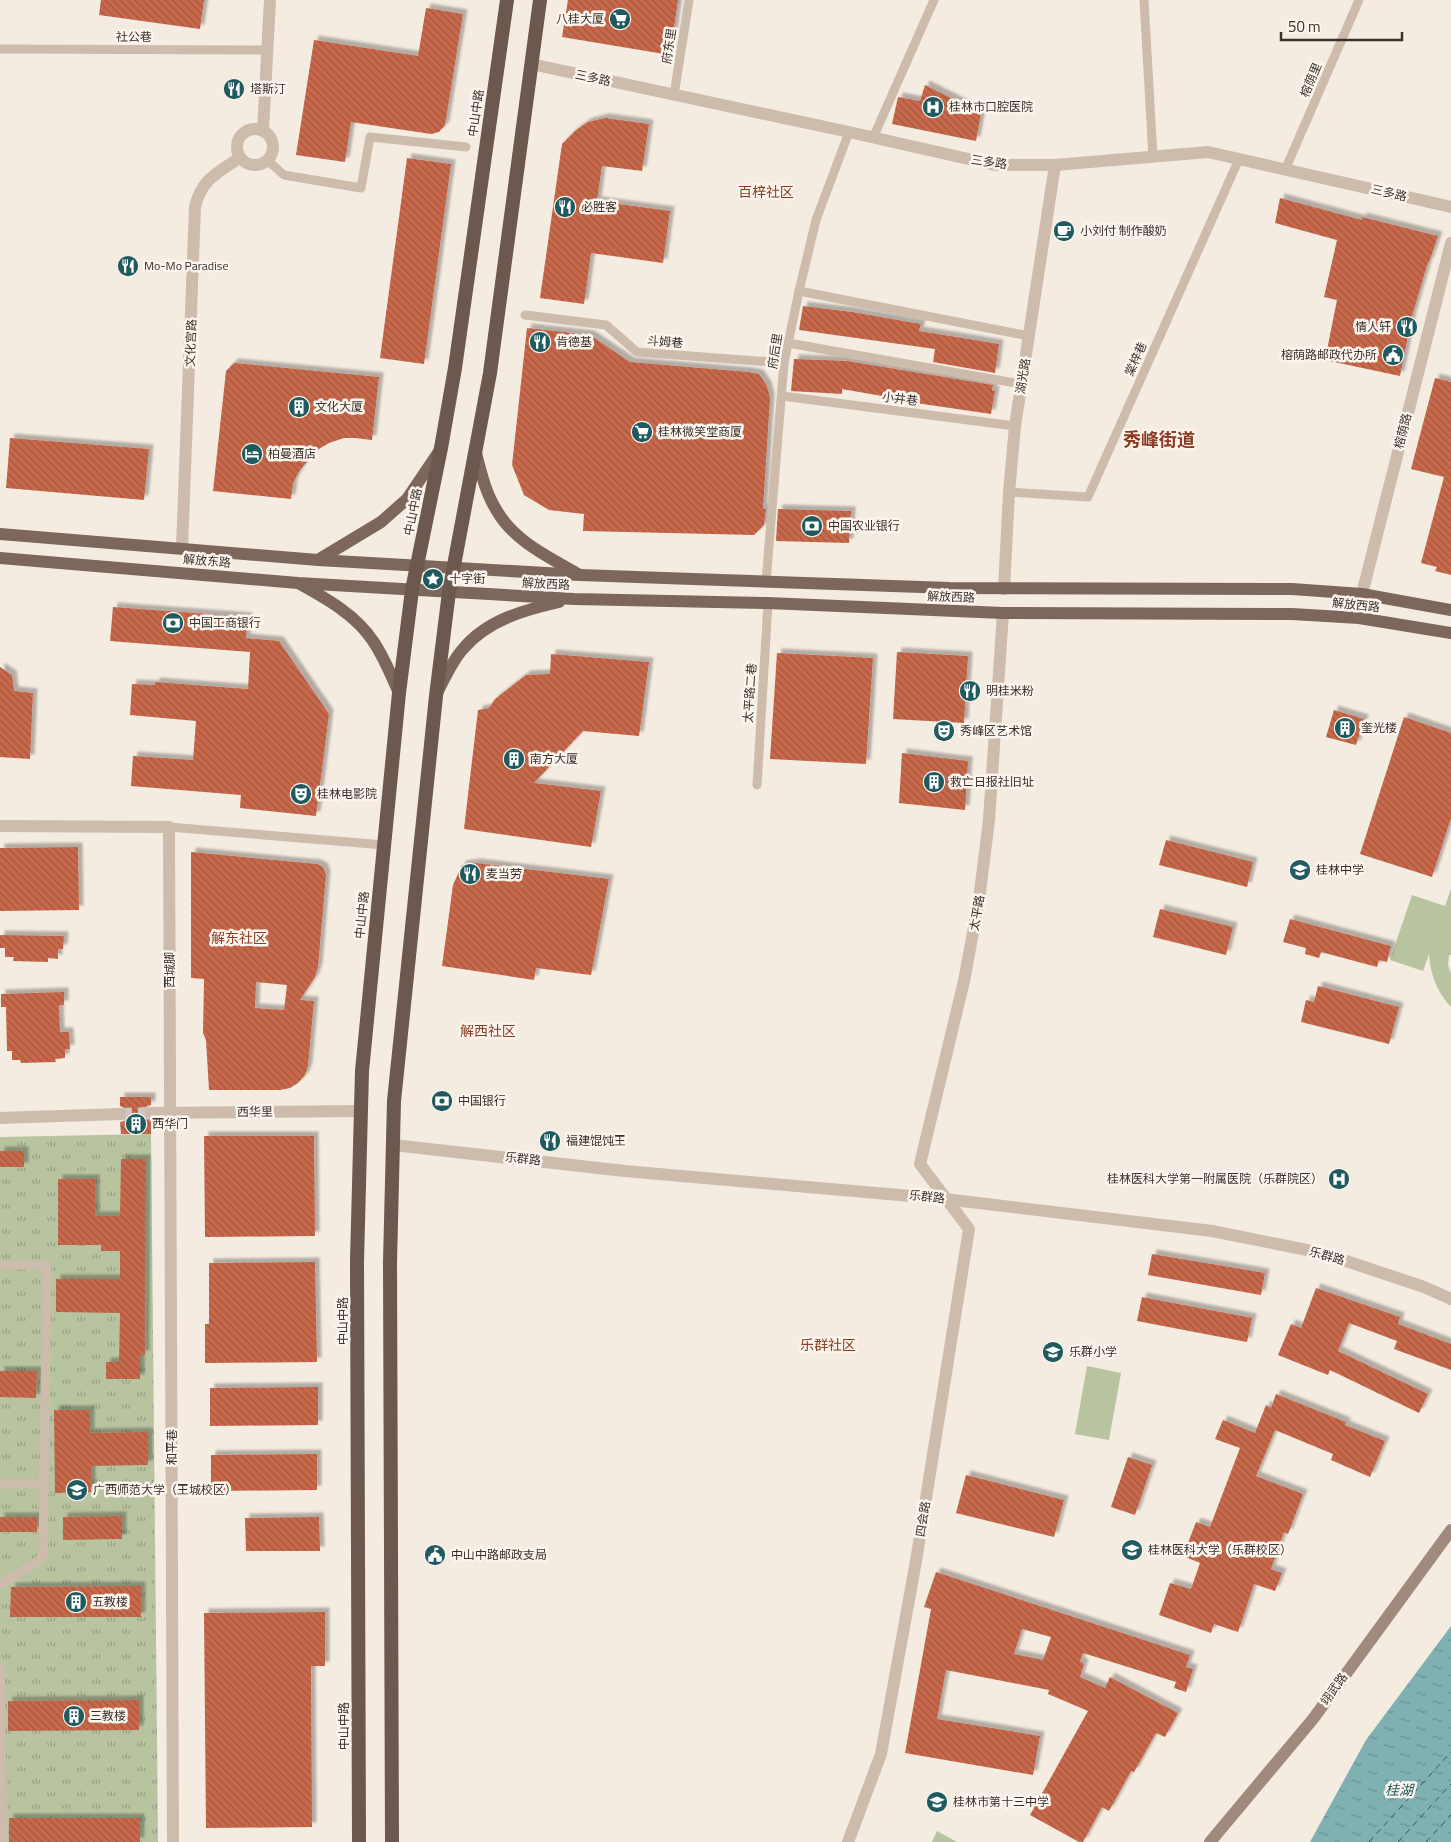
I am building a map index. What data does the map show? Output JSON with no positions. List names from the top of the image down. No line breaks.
{"streets":{"highway":["中山中路"],"main road":["解放东路","解放西路","翊武路"],"street":["三多路","文化宫路","湖光路","榕荫路","太平路","西城脚","西华里","乐群路","和平巷","四会路"],"lane":["社公巷","府东里","榕荫里","斗姆巷","府后里","棠梓巷","小井巷","太平路二巷"]},"crossings":[["府东里","三多路"],["三多路","榕荫里"],["三多路","府后里"],["三多路","棠梓巷"],["三多路","湖光路"],["中山中路","解放东路"],["中山中路","解放西路"],["中山中路","西华里"],["斗姆巷","府后里"],["文化宫路","解放东路"],["府后里","小井巷"],["府后里","解放西路"],["棠梓巷","湖光路"],["湖光路","小井巷"],["湖光路","解放西路"],["榕荫路","解放西路"],["解放东路","解放西路"],["解放西路","太平路二巷"],["解放西路","太平路"],["太平路","乐群路"],["太平路","四会路"],["西城脚","西华里"],["西城脚","和平巷"],["西华里","和平巷"],["乐群路","四会路"]],"districts":["百梓社区","秀峰街道","解东社区","解西社区","乐群社区"],"water":["桂湖"],"places":{"supermarket":["八桂大厦","桂林微笑堂商厦"],"restaurant":["塔斯汀","必胜客","Mo-Mo Paradise","情人轩","肯德基","明桂米粉","麦当劳","福建馄饨王"],"hospital":["桂林市口腔医院","桂林医科大学第一附属医院（乐群院区）"],"cafe":["小刘付 制作酸奶"],"public building":["榕荫路邮政代办所","中山中路邮政支局"],"building":["文化大厦","奎光楼","南方大厦","救亡日报社旧址","西华门","五教楼","三教楼"],"hotel":["柏曼酒店"],"bank":["中国农业银行","中国工商银行","中国银行"],"place":["十字街"],"theatre":["秀峰区艺术馆","桂林电影院"],"school or university":["桂林中学","乐群小学","广西师范大学（王城校区）","桂林医科大学（乐群校区）","桂林市第十三中学"]},"scale_bar":"50 m"}
